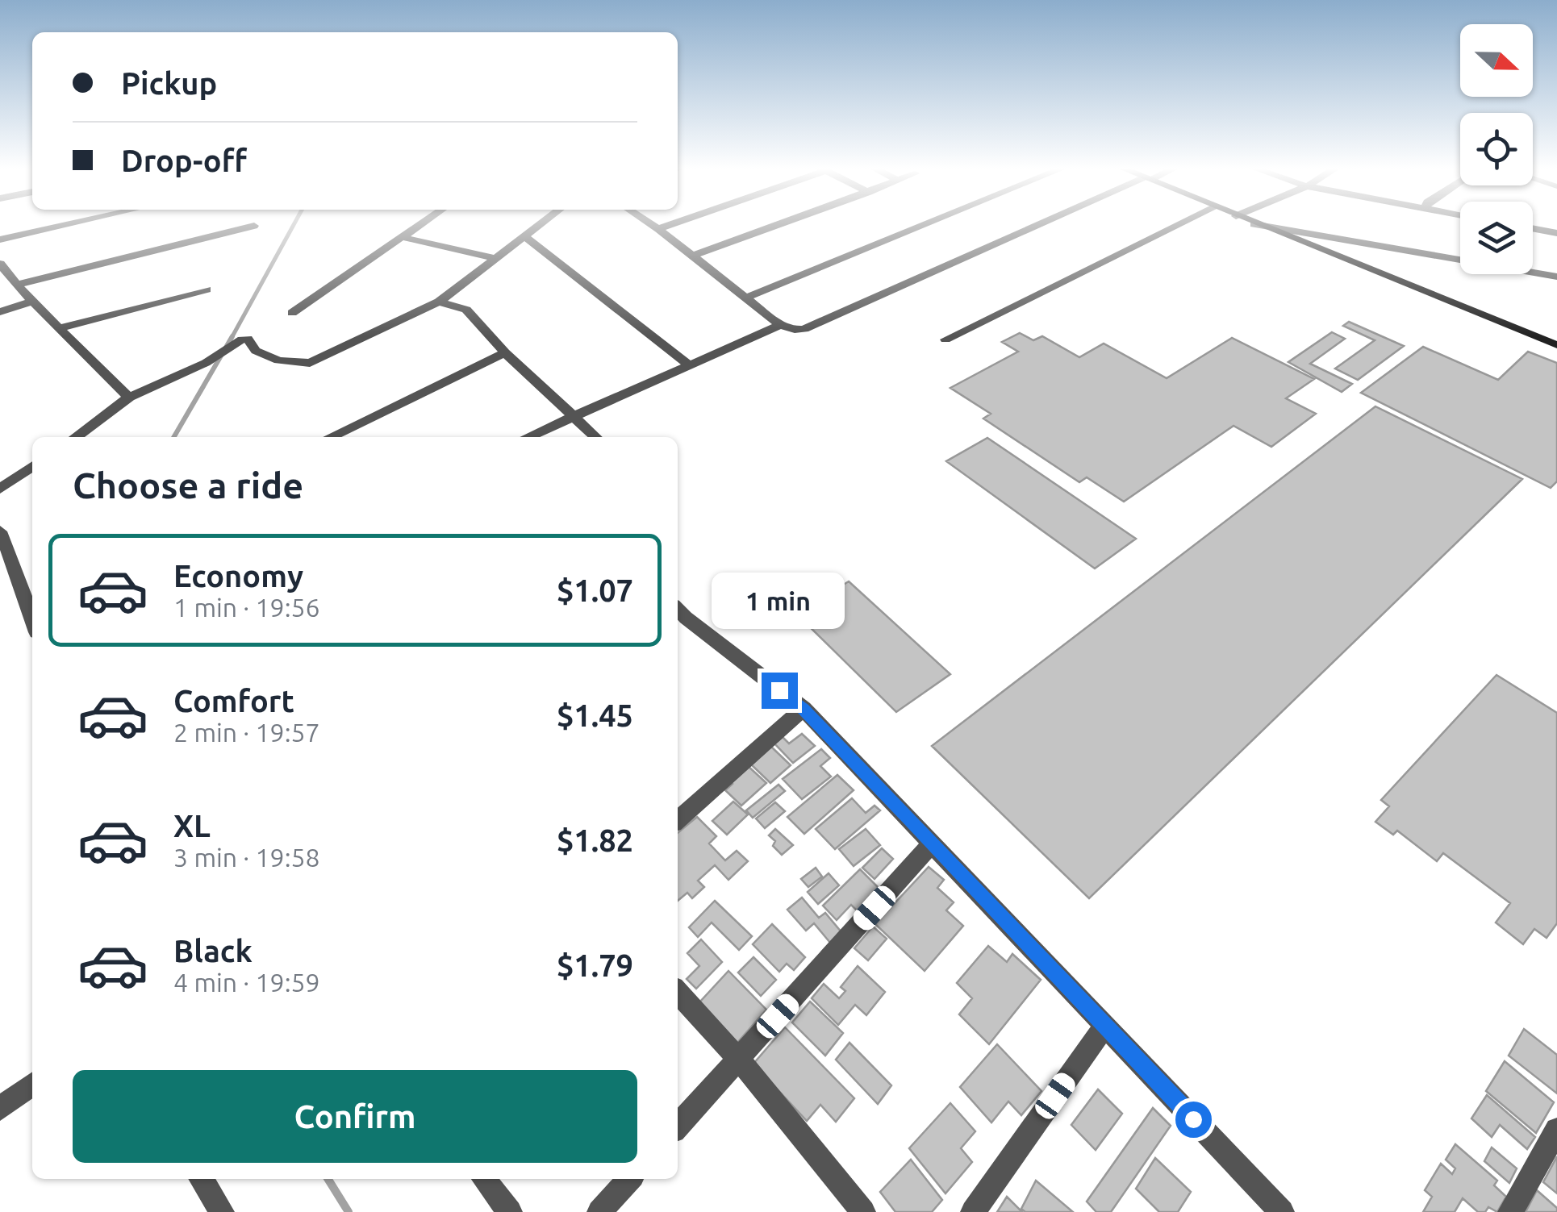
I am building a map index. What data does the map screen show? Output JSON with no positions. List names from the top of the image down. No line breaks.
{"north":"right","page":{"banner":["Pickup","Drop-off"],"heading":"Choose a ride","list":[{"name":"Economy","note":"1 min · 19:56","value":"$1.07"},{"name":"Comfort","note":"2 min · 19:57","value":"$1.45"},{"name":"XL","note":"3 min · 19:58","value":"$1.82"},{"name":"Black","note":"4 min · 19:59","value":"$1.79"}],"bubble":"1 min","buttons":"Confirm"}}
